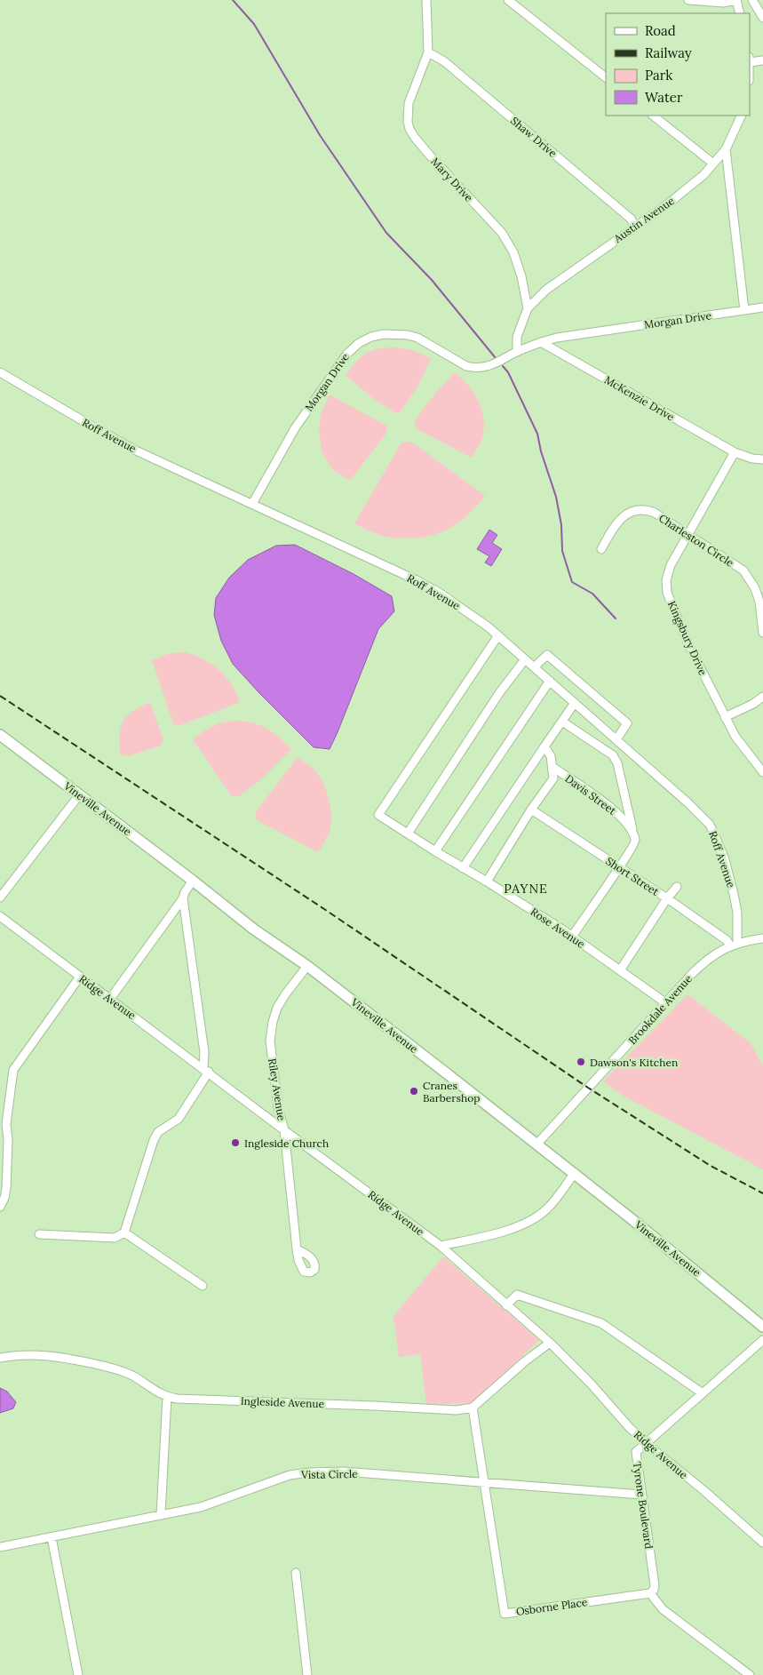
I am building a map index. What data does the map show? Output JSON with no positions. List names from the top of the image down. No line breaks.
{"streets":{"main road":["Vineville Avenue"],"street":["Shaw Drive","Mary Drive","Austin Avenue","Morgan Drive","McKenzie Drive","Roff Avenue","Charleston Circle","Kingsbury Drive","Davis Street","Short Street","Rose Avenue","Ridge Avenue","Brookdale Avenue","Riley Avenue","Ingleside Avenue","Vista Circle","Tyrone Boulevard","Osborne Place"]},"crossings":[["Shaw Drive","Mary Drive"],["Shaw Drive","Austin Avenue"],["Mary Drive","Austin Avenue"],["Morgan Drive","McKenzie Drive"],["Morgan Drive","Roff Avenue"],["McKenzie Drive","Kingsbury Drive"],["Roff Avenue","Short Street"],["Roff Avenue","Rose Avenue"],["Roff Avenue","Brookdale Avenue"],["Charleston Circle","Kingsbury Drive"],["Vineville Avenue","Brookdale Avenue"],["Vineville Avenue","Riley Avenue"],["Short Street","Brookdale Avenue"],["Rose Avenue","Brookdale Avenue"],["Ridge Avenue","Riley Avenue"],["Ridge Avenue","Tyrone Boulevard"],["Ingleside Avenue","Osborne Place"],["Vista Circle","Tyrone Boulevard"],["Vista Circle","Osborne Place"],["Tyrone Boulevard","Osborne Place"]],"districts":["PAYNE"],"places":["Dawson's Kitchen","Cranes Barbershop","Ingleside Church"],"legend":["Road","Railway","Park","Water"]}
